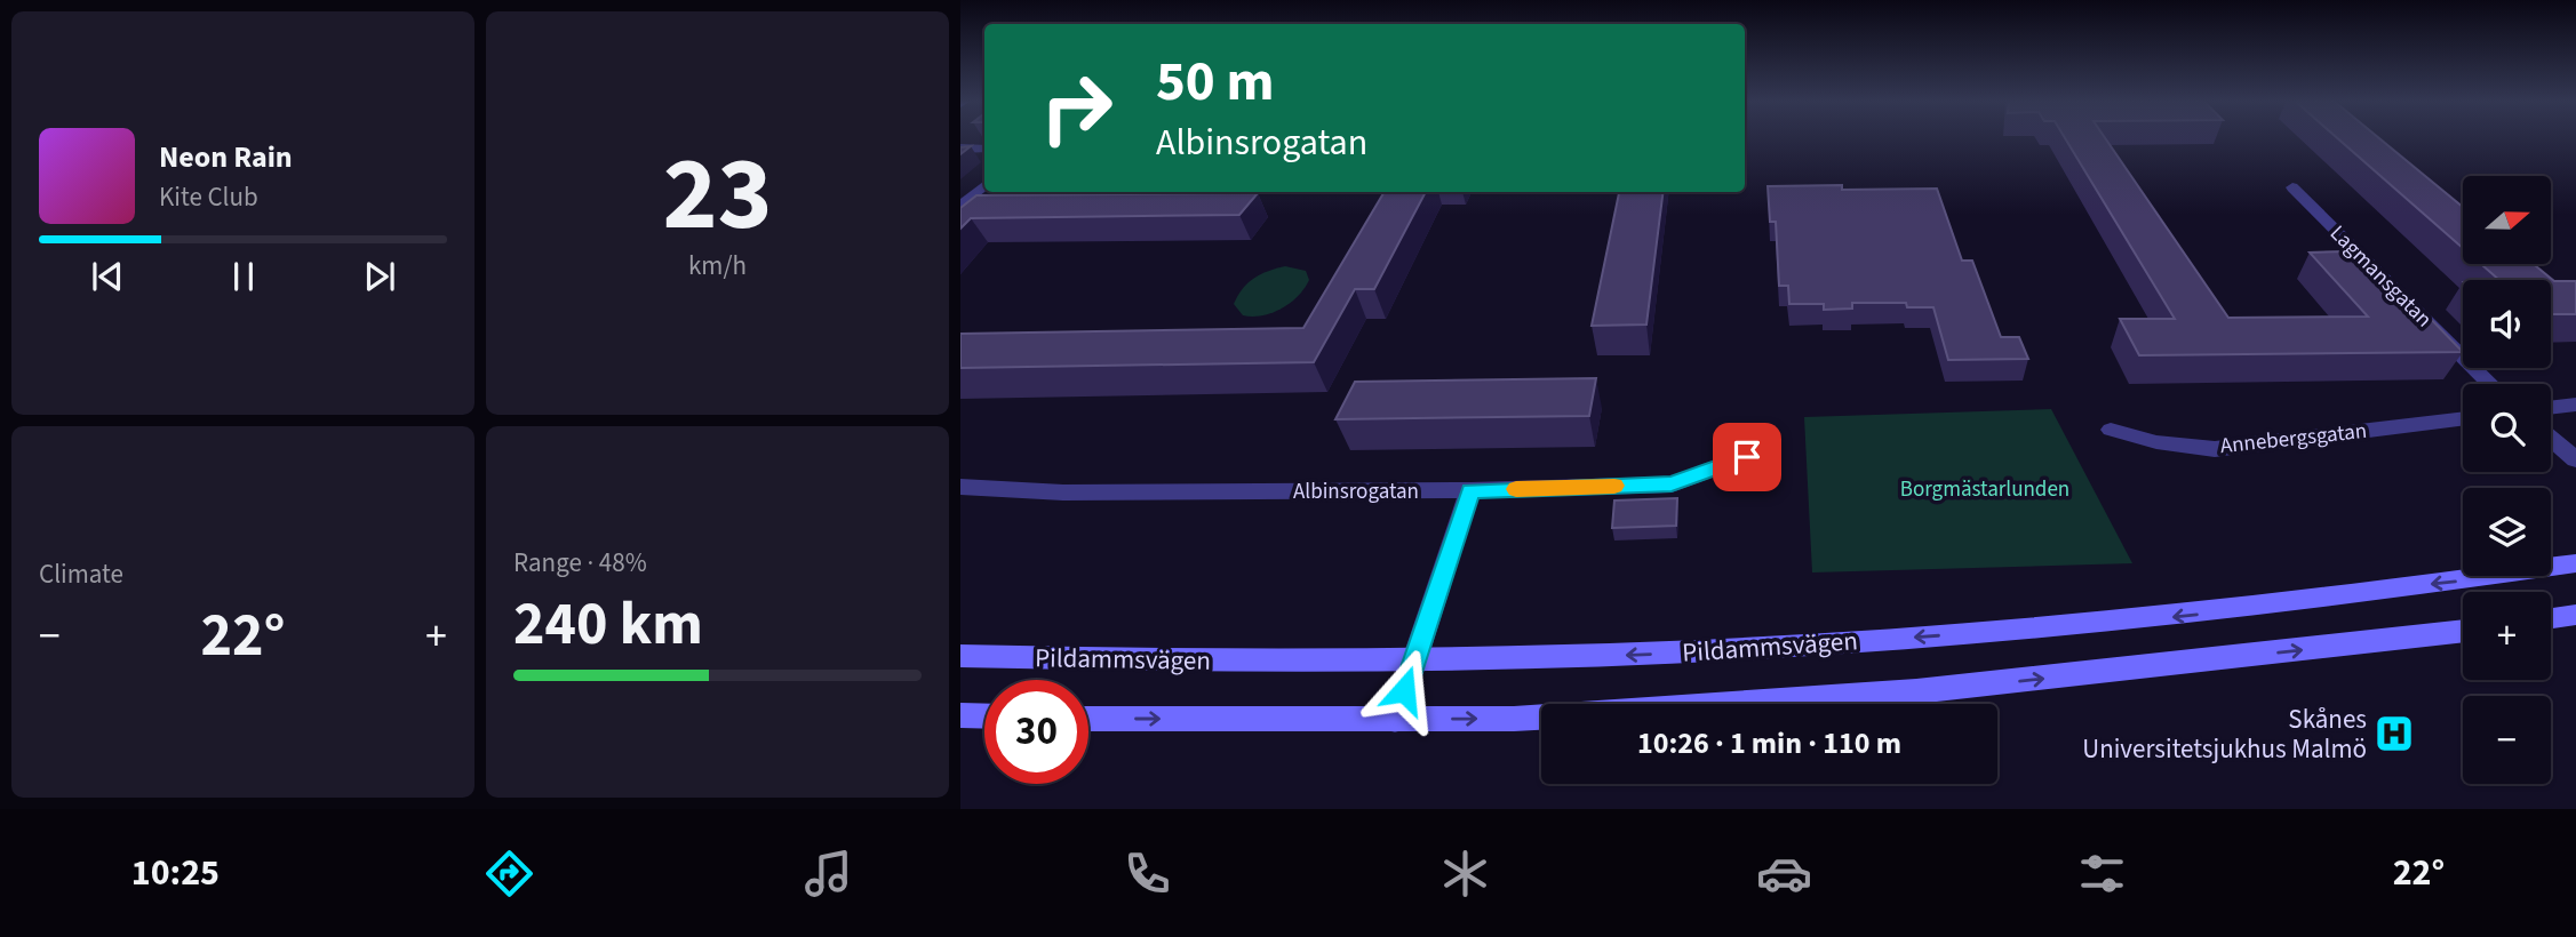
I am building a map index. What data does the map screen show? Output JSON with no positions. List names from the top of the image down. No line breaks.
{"streets":{"main road":["Pildammsvägen"],"street":["Lagmansgatan","Annebergsgatan","Albinsrogatan"]},"parks":["Borgmästarlunden"],"places":{"hospital":["Skånes Universitetsjukhus Malmö"]},"north":"right","page":{"tile":[["23","km/h"],"Climate",["Range · 48%","240 km"]],"turn":["50 m","Albinsrogatan"],"song":["Neon Rain","Kite Club"],"map_buttons":["+","−"],"heat":["−","22°","+"],"limit":"30","trip":"10:26 · 1 min · 110 m","tabs":["10:25","22°"]}}
